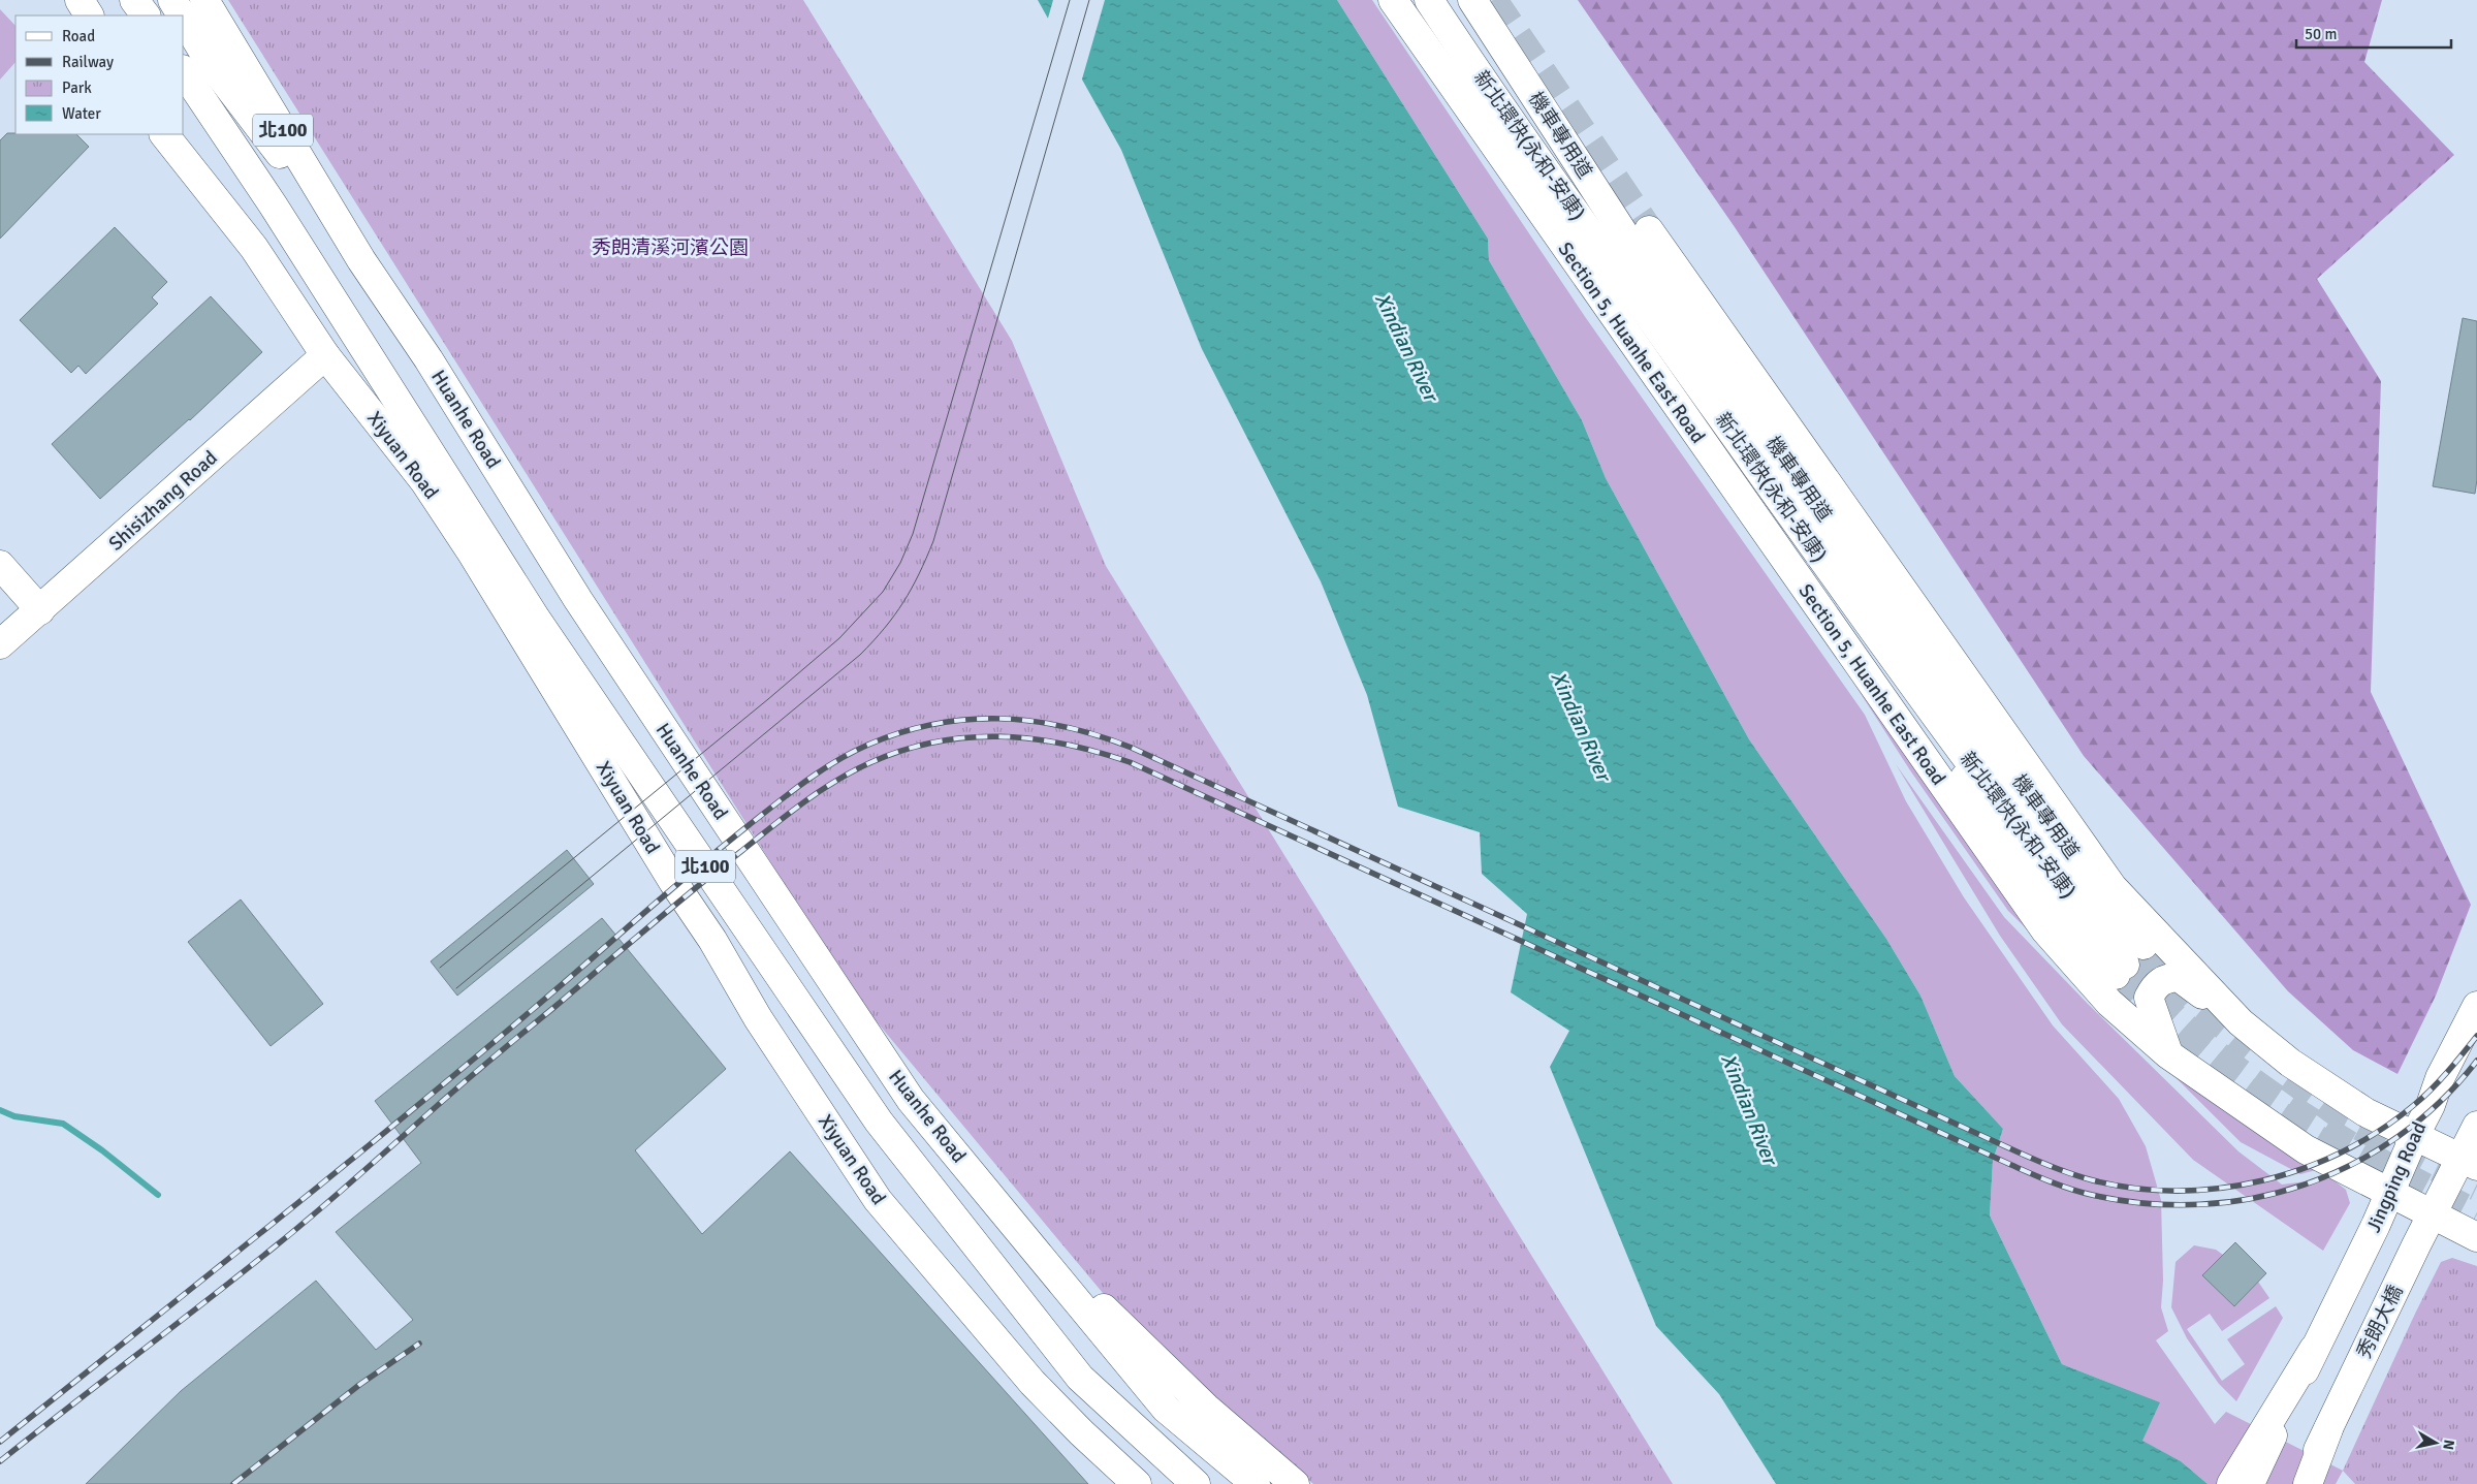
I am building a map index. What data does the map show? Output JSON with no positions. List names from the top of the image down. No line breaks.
{"streets":{"main road":["北100","機車專用道","新北環快(永和-安康)","Section 5, Huanhe East Road","Huanhe Road","Xiyuan Road","Shisizhang Road","Jingping Road","秀朗大橋"]},"crossings":[["機車專用道","新北環快(永和-安康)"],["Section 5, Huanhe East Road","Jingping Road"],["Section 5, Huanhe East Road","秀朗大橋"],["Xiyuan Road","Shisizhang Road"]],"water":["Xindian River"],"parks":["秀朗清溪河濱公園"],"legend":["Road","Railway","Park","Water"],"scale_bar":"50 m","north":"right"}
